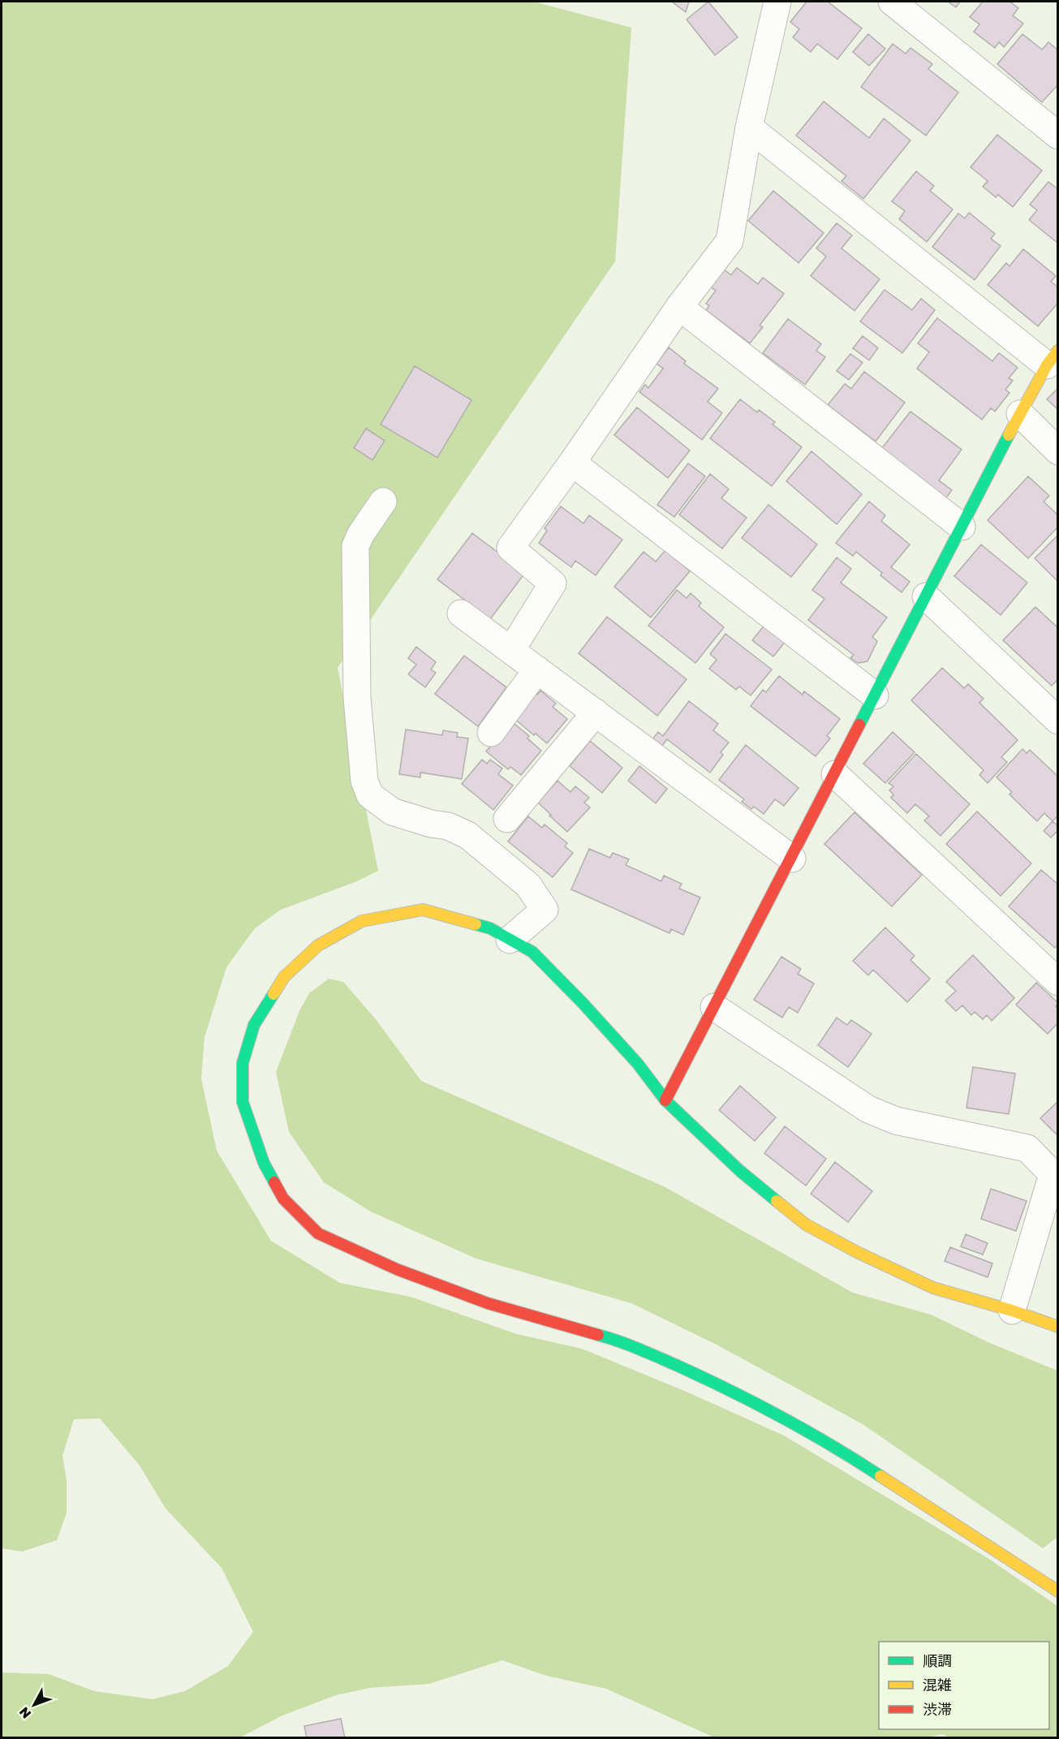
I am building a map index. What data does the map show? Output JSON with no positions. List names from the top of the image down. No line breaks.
{"legend":["順調","混雑","渋滞"],"north":"bottom left"}
